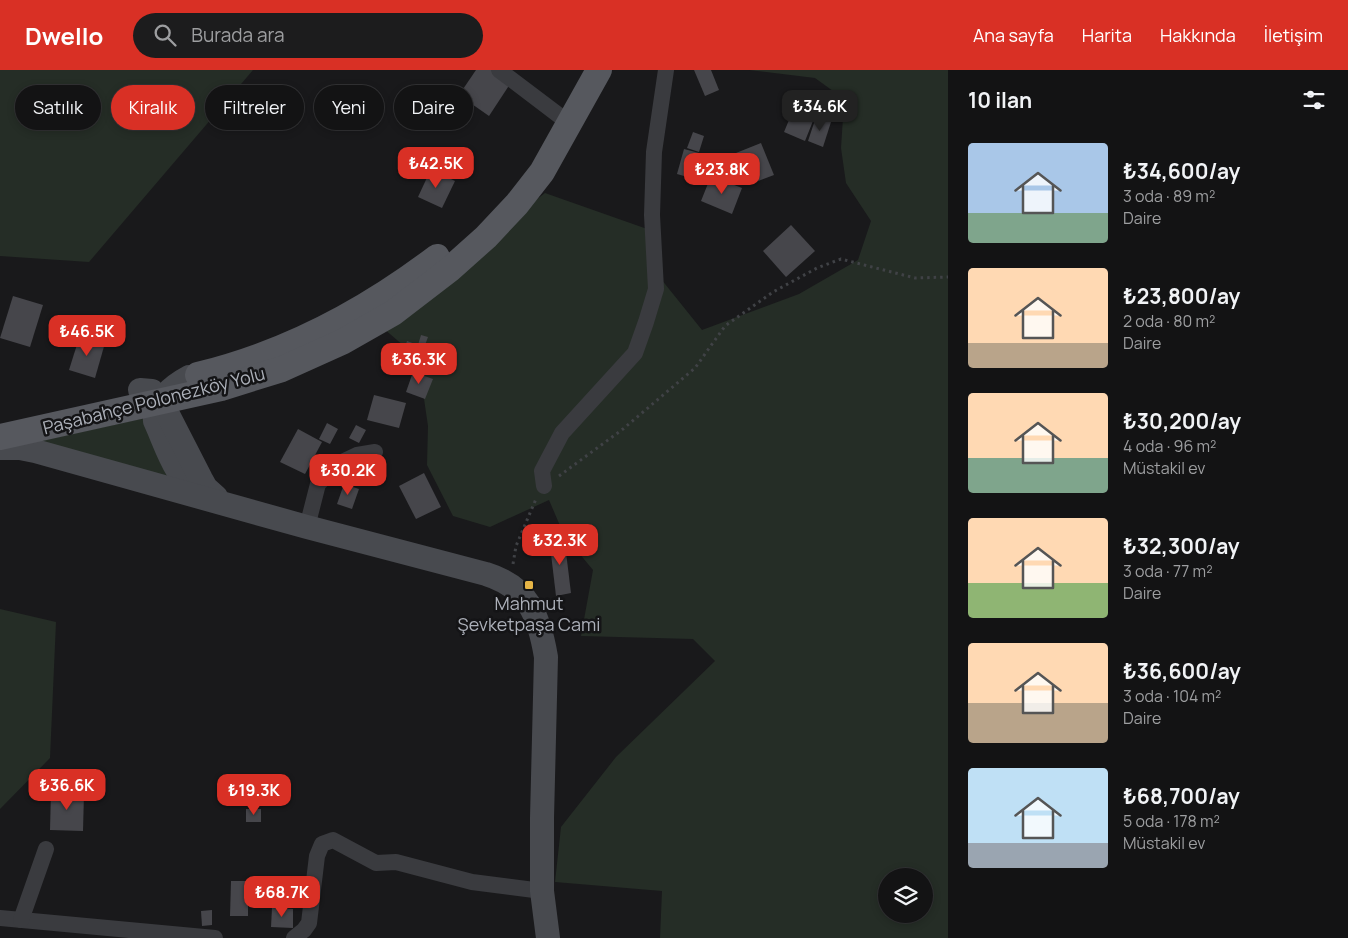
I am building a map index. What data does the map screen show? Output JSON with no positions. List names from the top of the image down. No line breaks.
{"streets":{"main road":["Paşabahçe Polonezköy Yolu"]},"places":{"transit":["Mahmut Şevketpaşa Cami"]},"page":{"header":"Dwello","search":"Burada ara","nav":["Ana sayfa","Harita","Hakkında","İletişim"],"heading":"10 ilan","chip":["Satılık","Kiralık","Filtreler","Yeni","Daire"],"price":["₺34.6K","₺42.5K","₺23.8K","₺46.5K","₺36.3K","₺30.2K","₺32.3K","₺36.6K","₺19.3K","₺68.7K"],"list":[{"name":"₺34,600/ay","note":"3 oda · 89 m² · Daire"},{"name":"₺23,800/ay","note":"2 oda · 80 m² · Daire"},{"name":"₺30,200/ay","note":"4 oda · 96 m² · Müstakil ev"},{"name":"₺32,300/ay","note":"3 oda · 77 m² · Daire"},{"name":"₺36,600/ay","note":"3 oda · 104 m² · Daire"},{"name":"₺68,700/ay","note":"5 oda · 178 m² · Müstakil ev"}]}}
